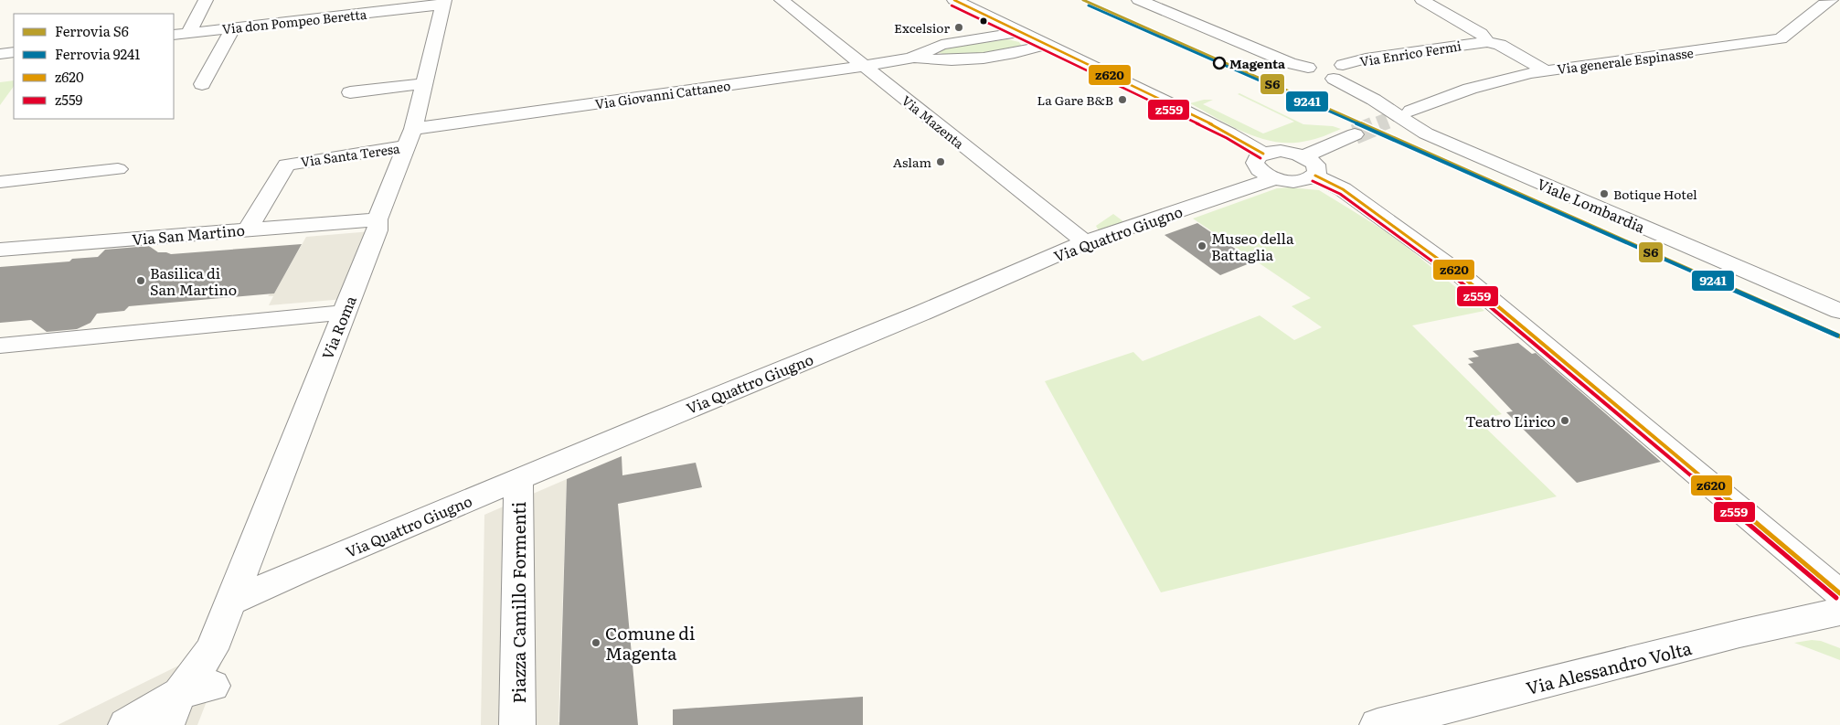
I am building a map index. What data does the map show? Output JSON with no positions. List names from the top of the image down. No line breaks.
{"streets":{"street":["Via don Pompeo Beretta","Via Enrico Fermi","Via generale Espinasse","Via Giovanni Cattaneo","Via Mazenta","Via Santa Teresa","Viale Lombardia","Via Quattro Giugno","Via San Martino","Via Roma","Piazza Camillo Formenti","Via Alessandro Volta"]},"crossings":[["Via don Pompeo Beretta","Via Roma"],["Via Enrico Fermi","Viale Lombardia"],["Via Giovanni Cattaneo","Via Mazenta"],["Via Giovanni Cattaneo","Via Santa Teresa"],["Via Giovanni Cattaneo","Via Roma"],["Via Mazenta","Via Quattro Giugno"],["Via Santa Teresa","Via San Martino"],["Via Santa Teresa","Via Roma"],["Via Quattro Giugno","Via Roma"],["Via Quattro Giugno","Piazza Camillo Formenti"],["Via San Martino","Via Roma"]],"places":["Excelsior","Magenta","La Gare B&B","Aslam","Botique Hotel","Museo della Battaglia","Basilica di San Martino","Teatro Lirico","Comune di Magenta"],"lines":["rail line S6","transit line z620","rail line 9241","transit line z559"],"legend":["Ferrovia S6","Ferrovia 9241","z620","z559"]}
